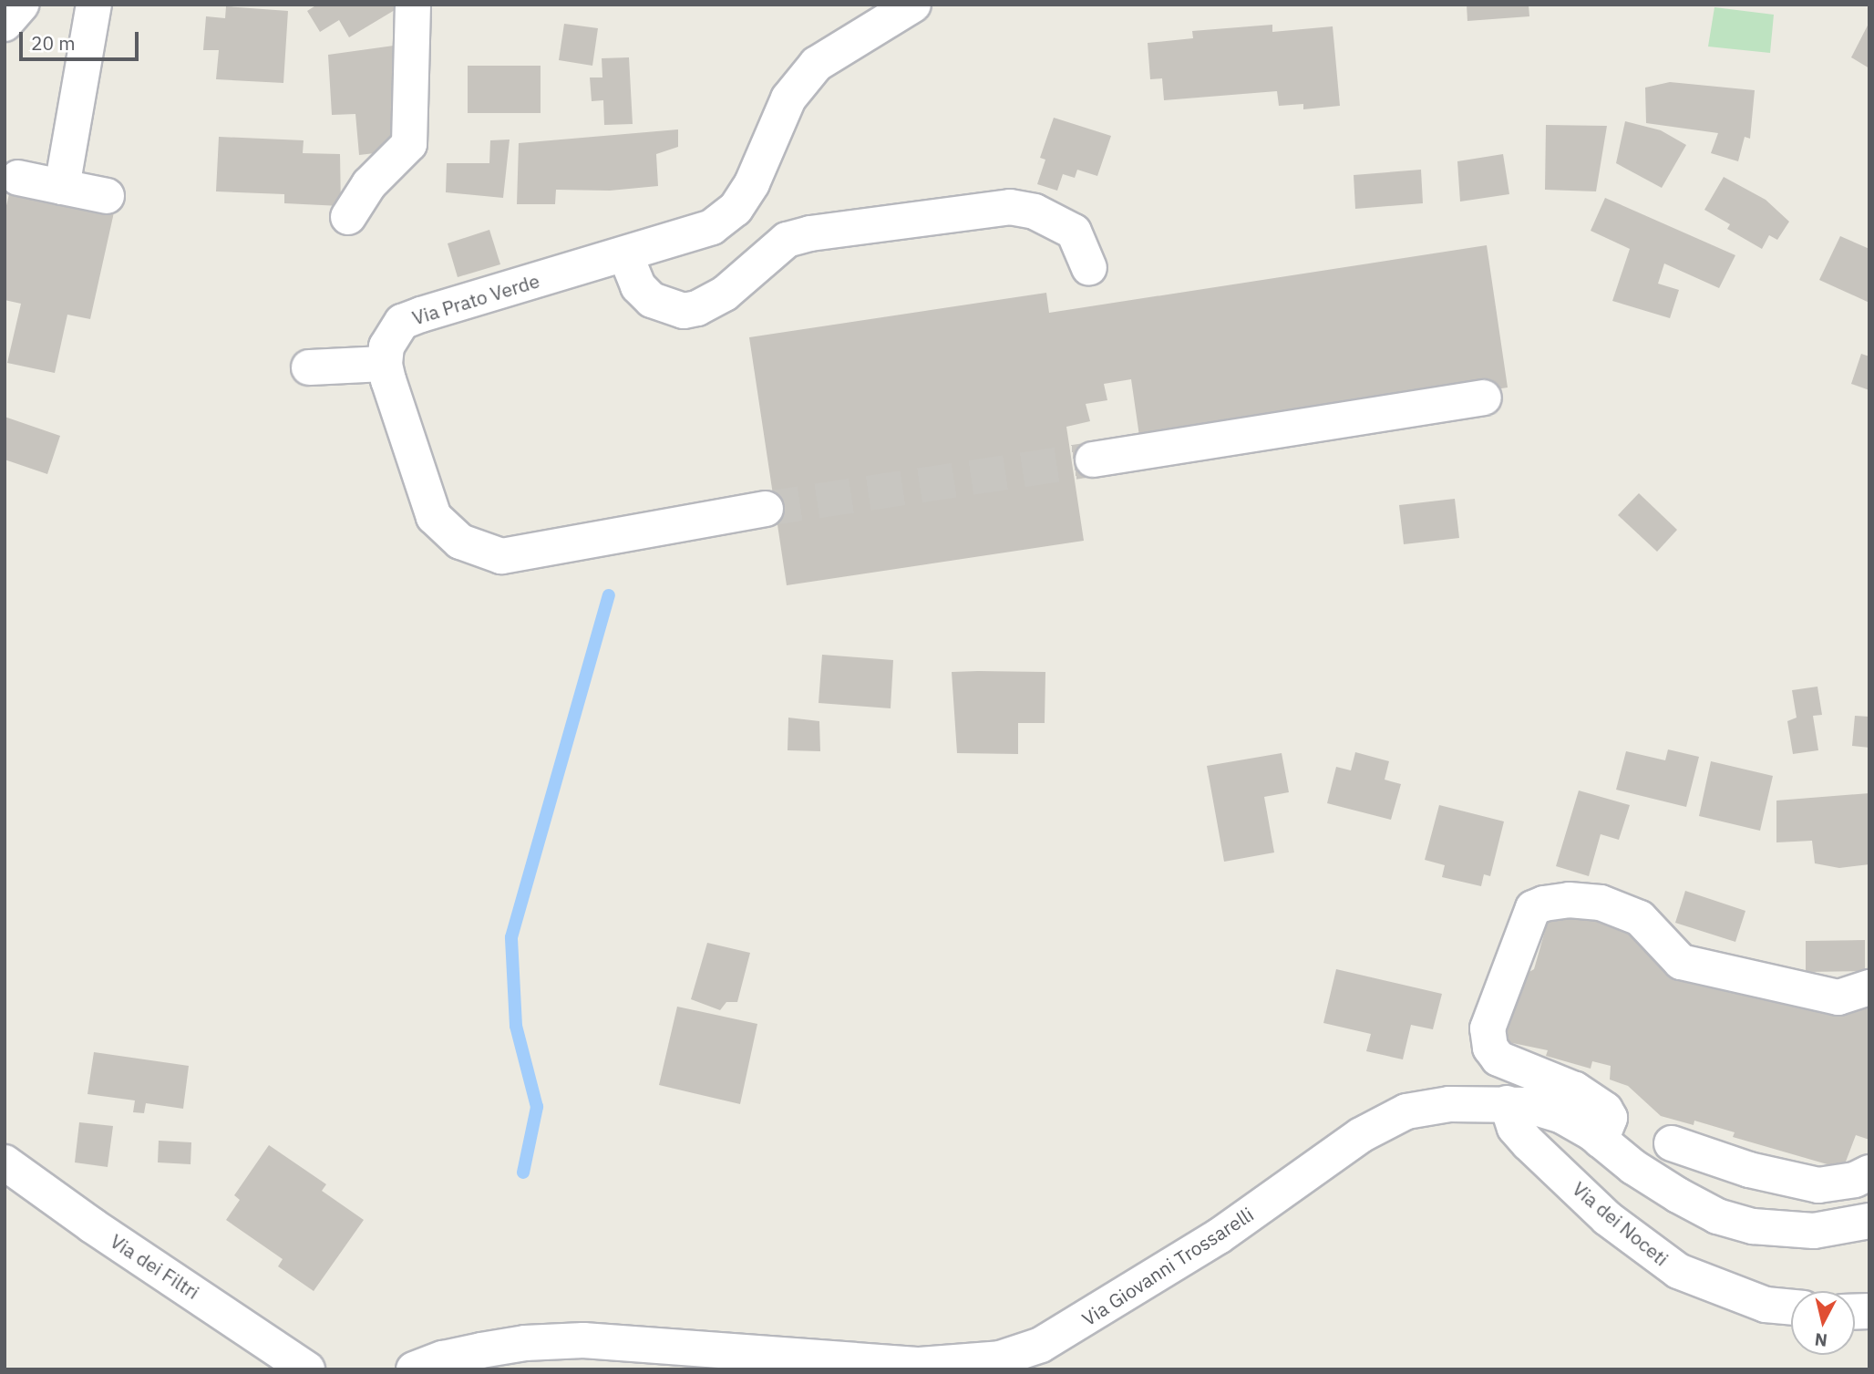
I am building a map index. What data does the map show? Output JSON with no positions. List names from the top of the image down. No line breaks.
{"streets":{"street":["Via Prato Verde","Via dei Noceti","Via dei Filtri","Via Giovanni Trossarelli"]},"crossings":[["Via dei Noceti","Via Giovanni Trossarelli"]],"scale_bar":"20 m","north":"bottom"}
